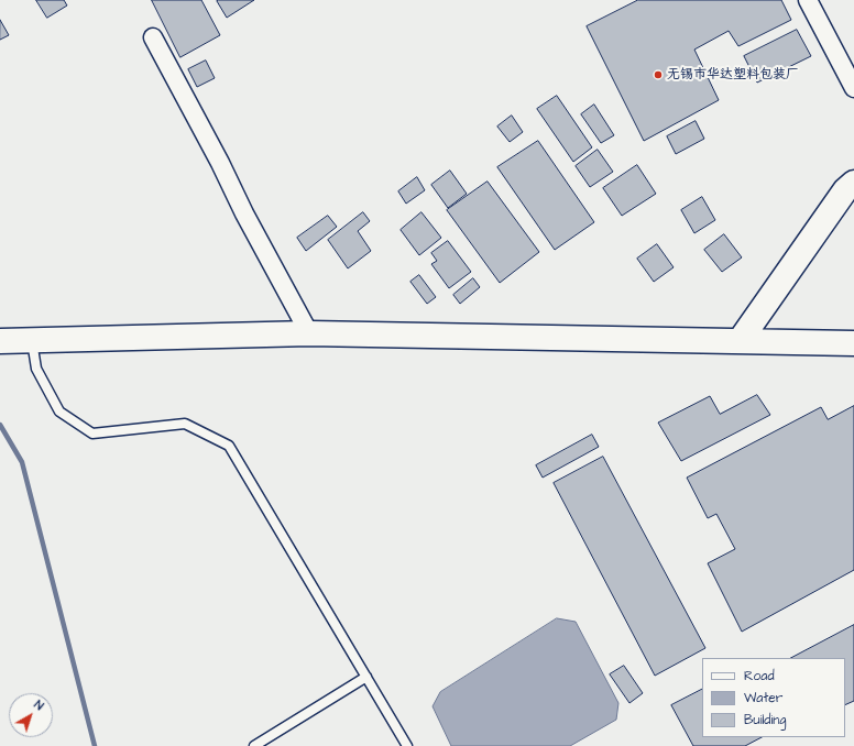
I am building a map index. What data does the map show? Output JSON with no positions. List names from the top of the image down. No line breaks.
{"places":["无锡市华达塑料包装厂"],"legend":["Road","Water","Building"],"north":"top right"}
